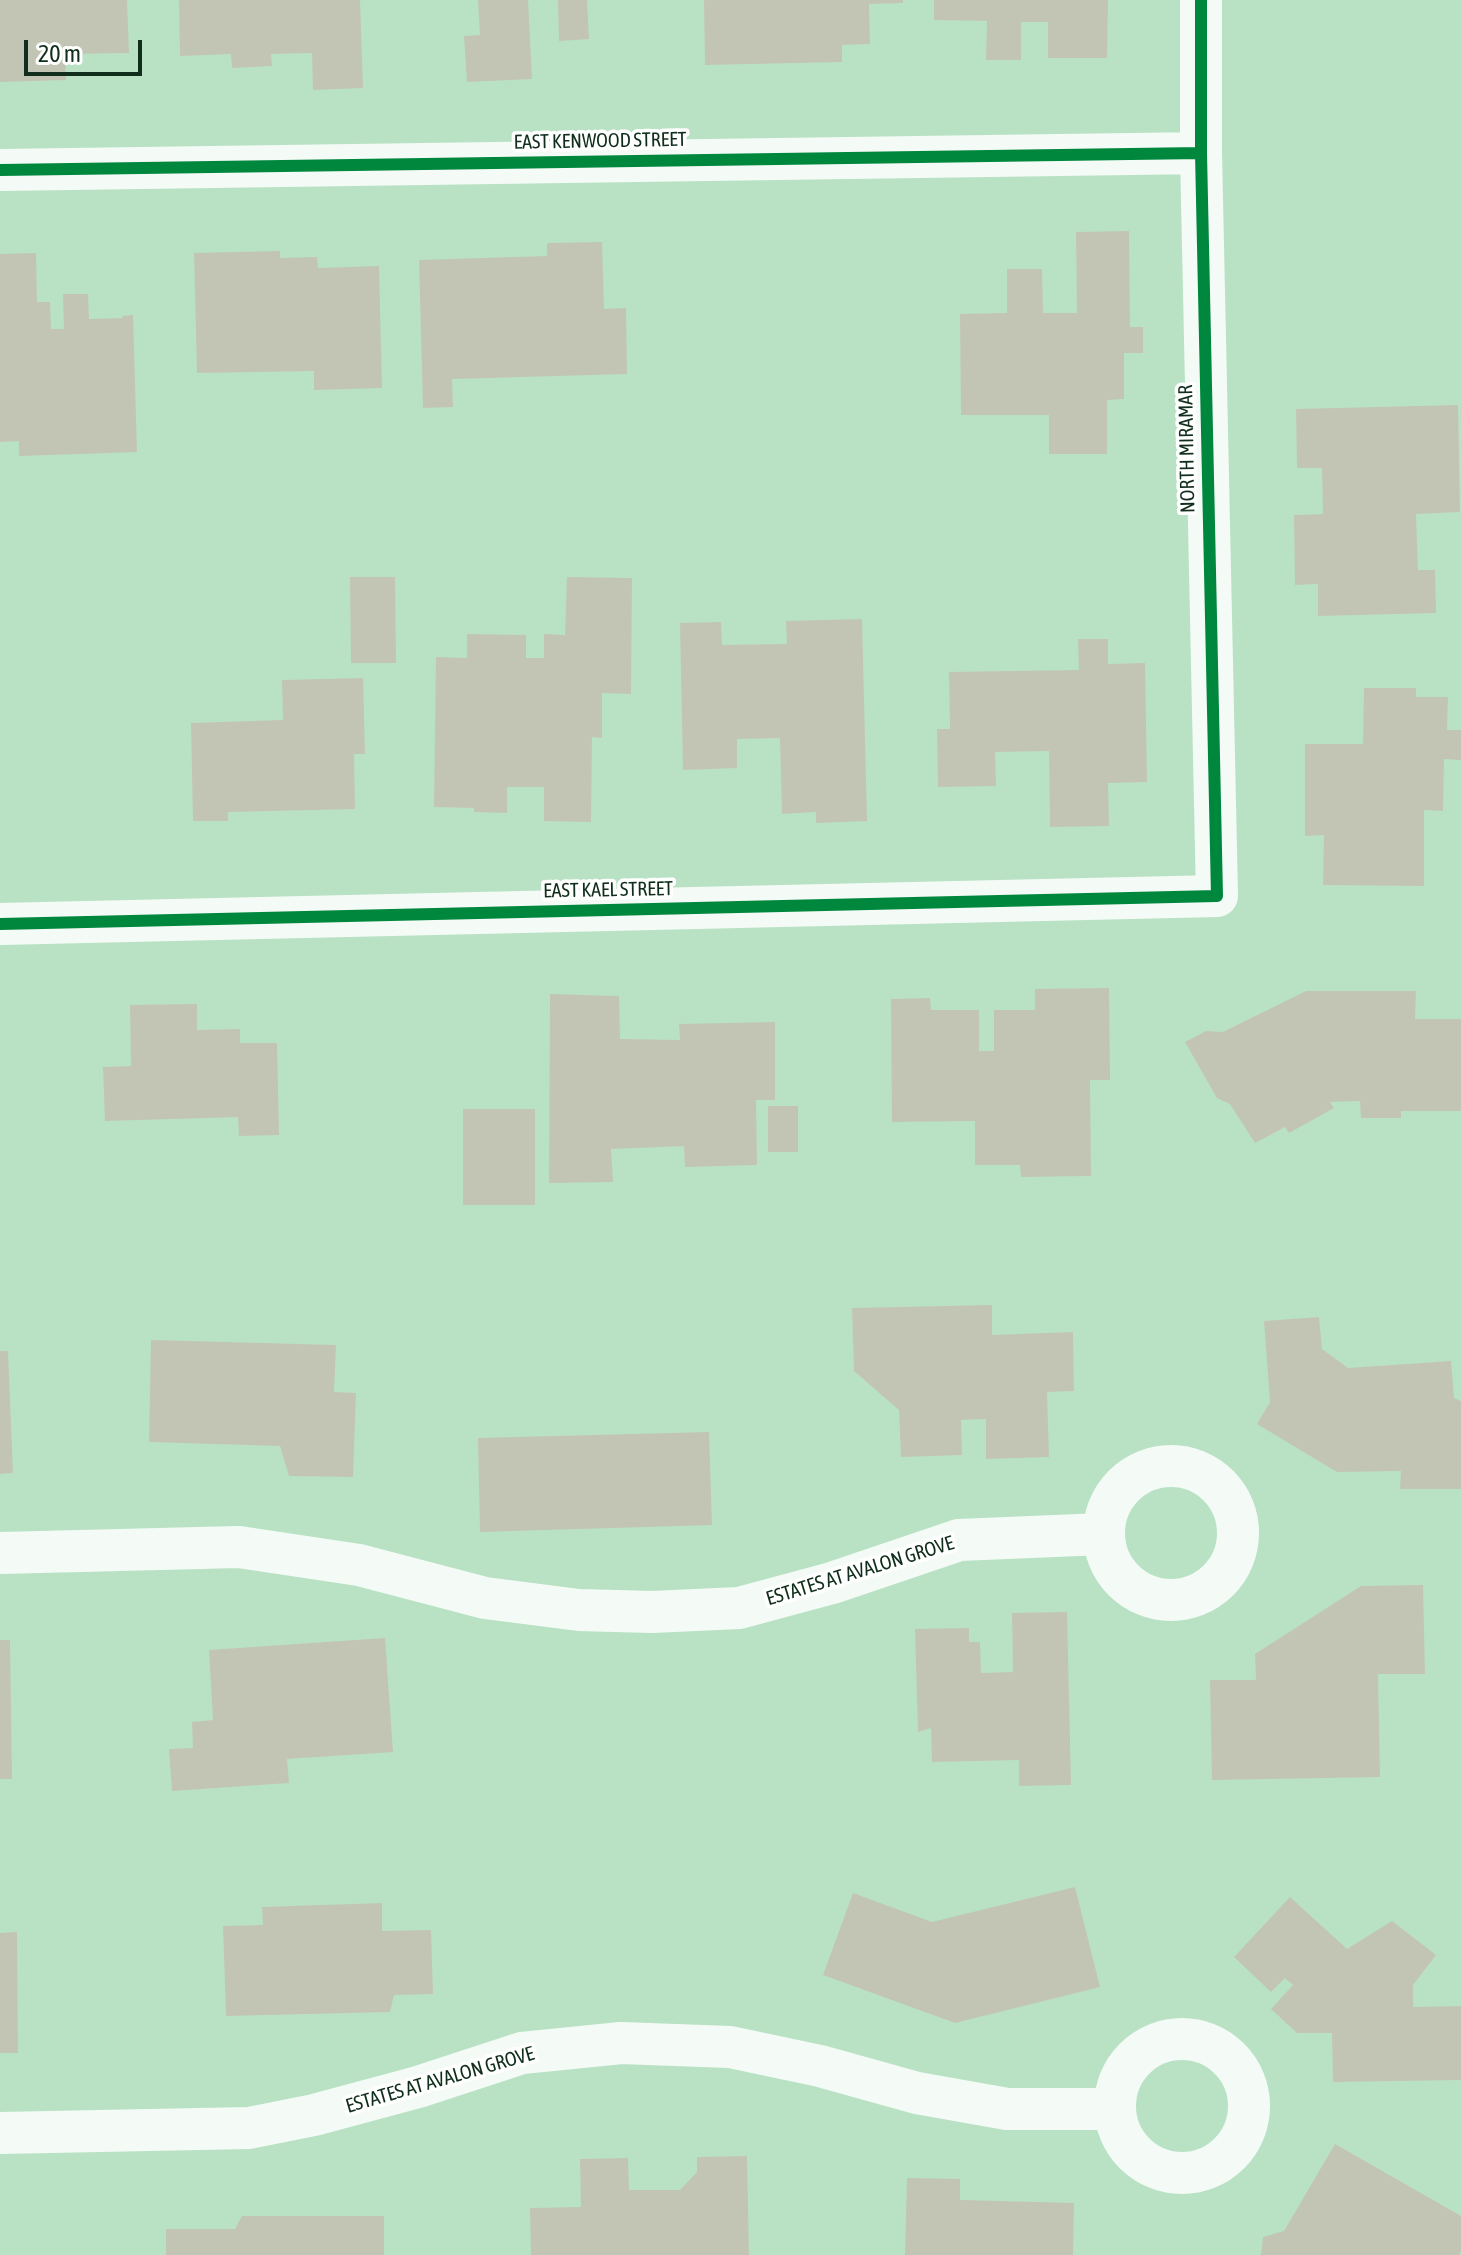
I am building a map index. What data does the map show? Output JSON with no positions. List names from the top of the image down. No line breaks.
{"streets":{"street":["EAST KENWOOD STREET","NORTH MIRAMAR","EAST KAEL STREET","ESTATES AT AVALON GROVE"]},"crossings":[["EAST KENWOOD STREET","NORTH MIRAMAR"],["NORTH MIRAMAR","EAST KAEL STREET"]],"scale_bar":"20 m"}
